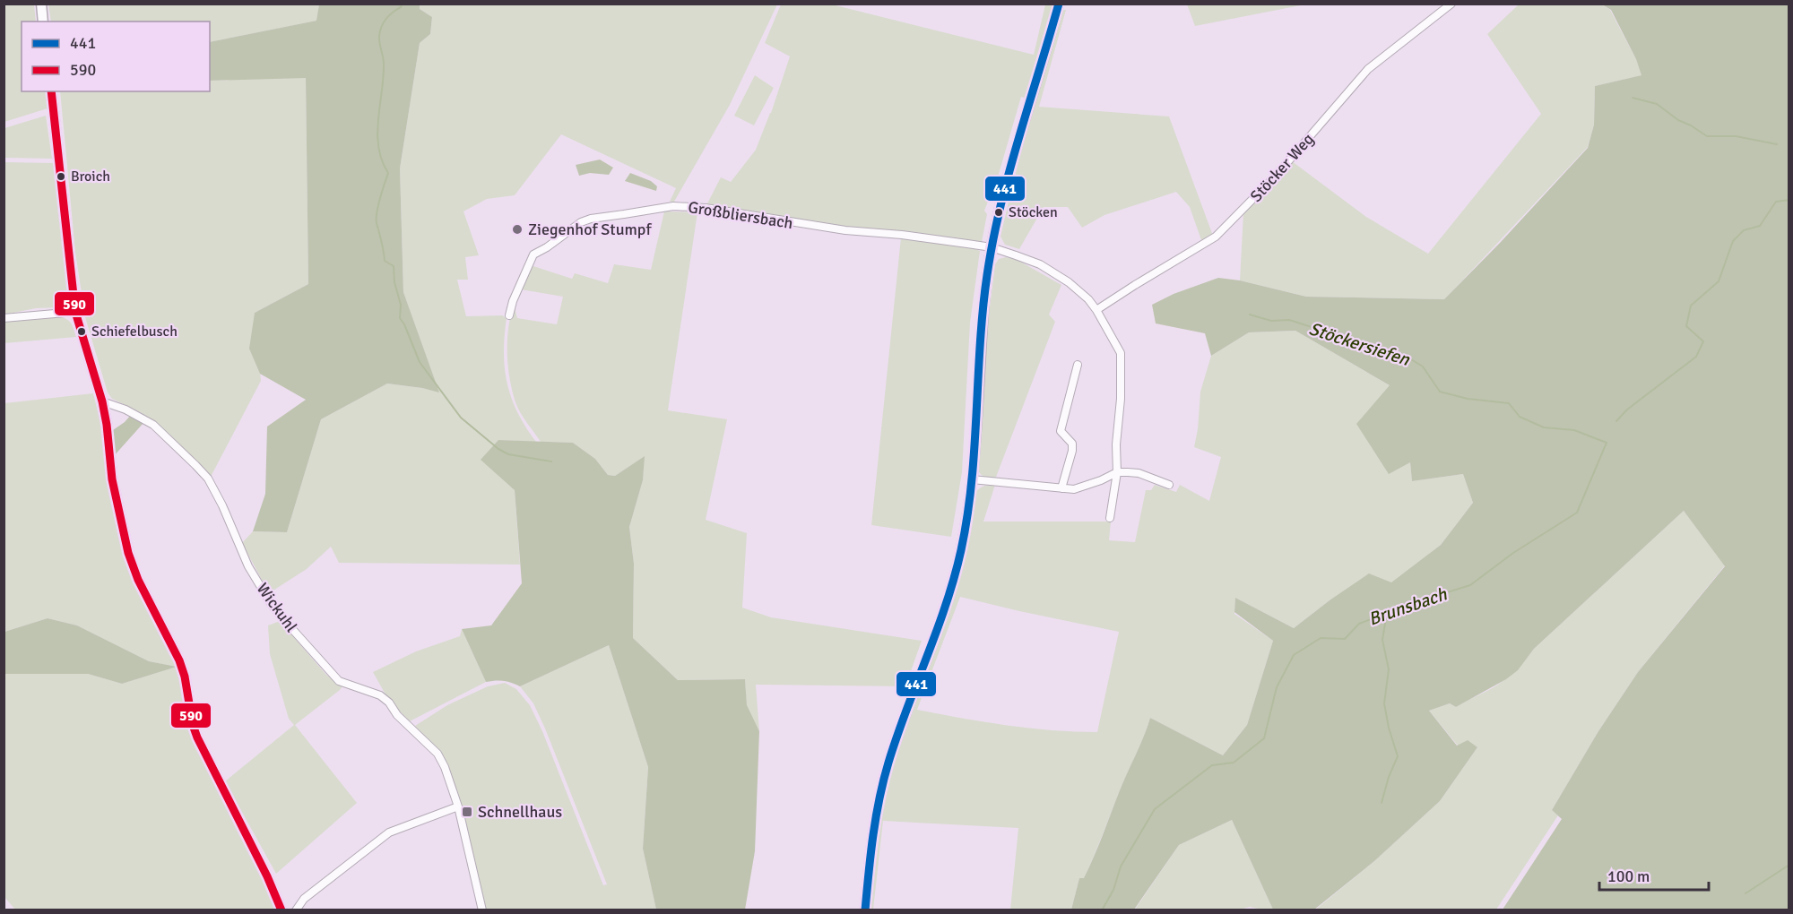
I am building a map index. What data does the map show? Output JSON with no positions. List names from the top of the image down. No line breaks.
{"streets":{"street":["Stöcker Weg","Großbliersbach","Wickuhl"]},"water":["Stöckersiefen","Brunsbach"],"places":{"other":["Broich","Stöcken","Ziegenhof Stumpf","Schiefelbusch"],"transit":["Schnellhaus"]},"lines":["transit line 441","transit line 590"],"legend":["441","590"],"scale_bar":"100 m"}
